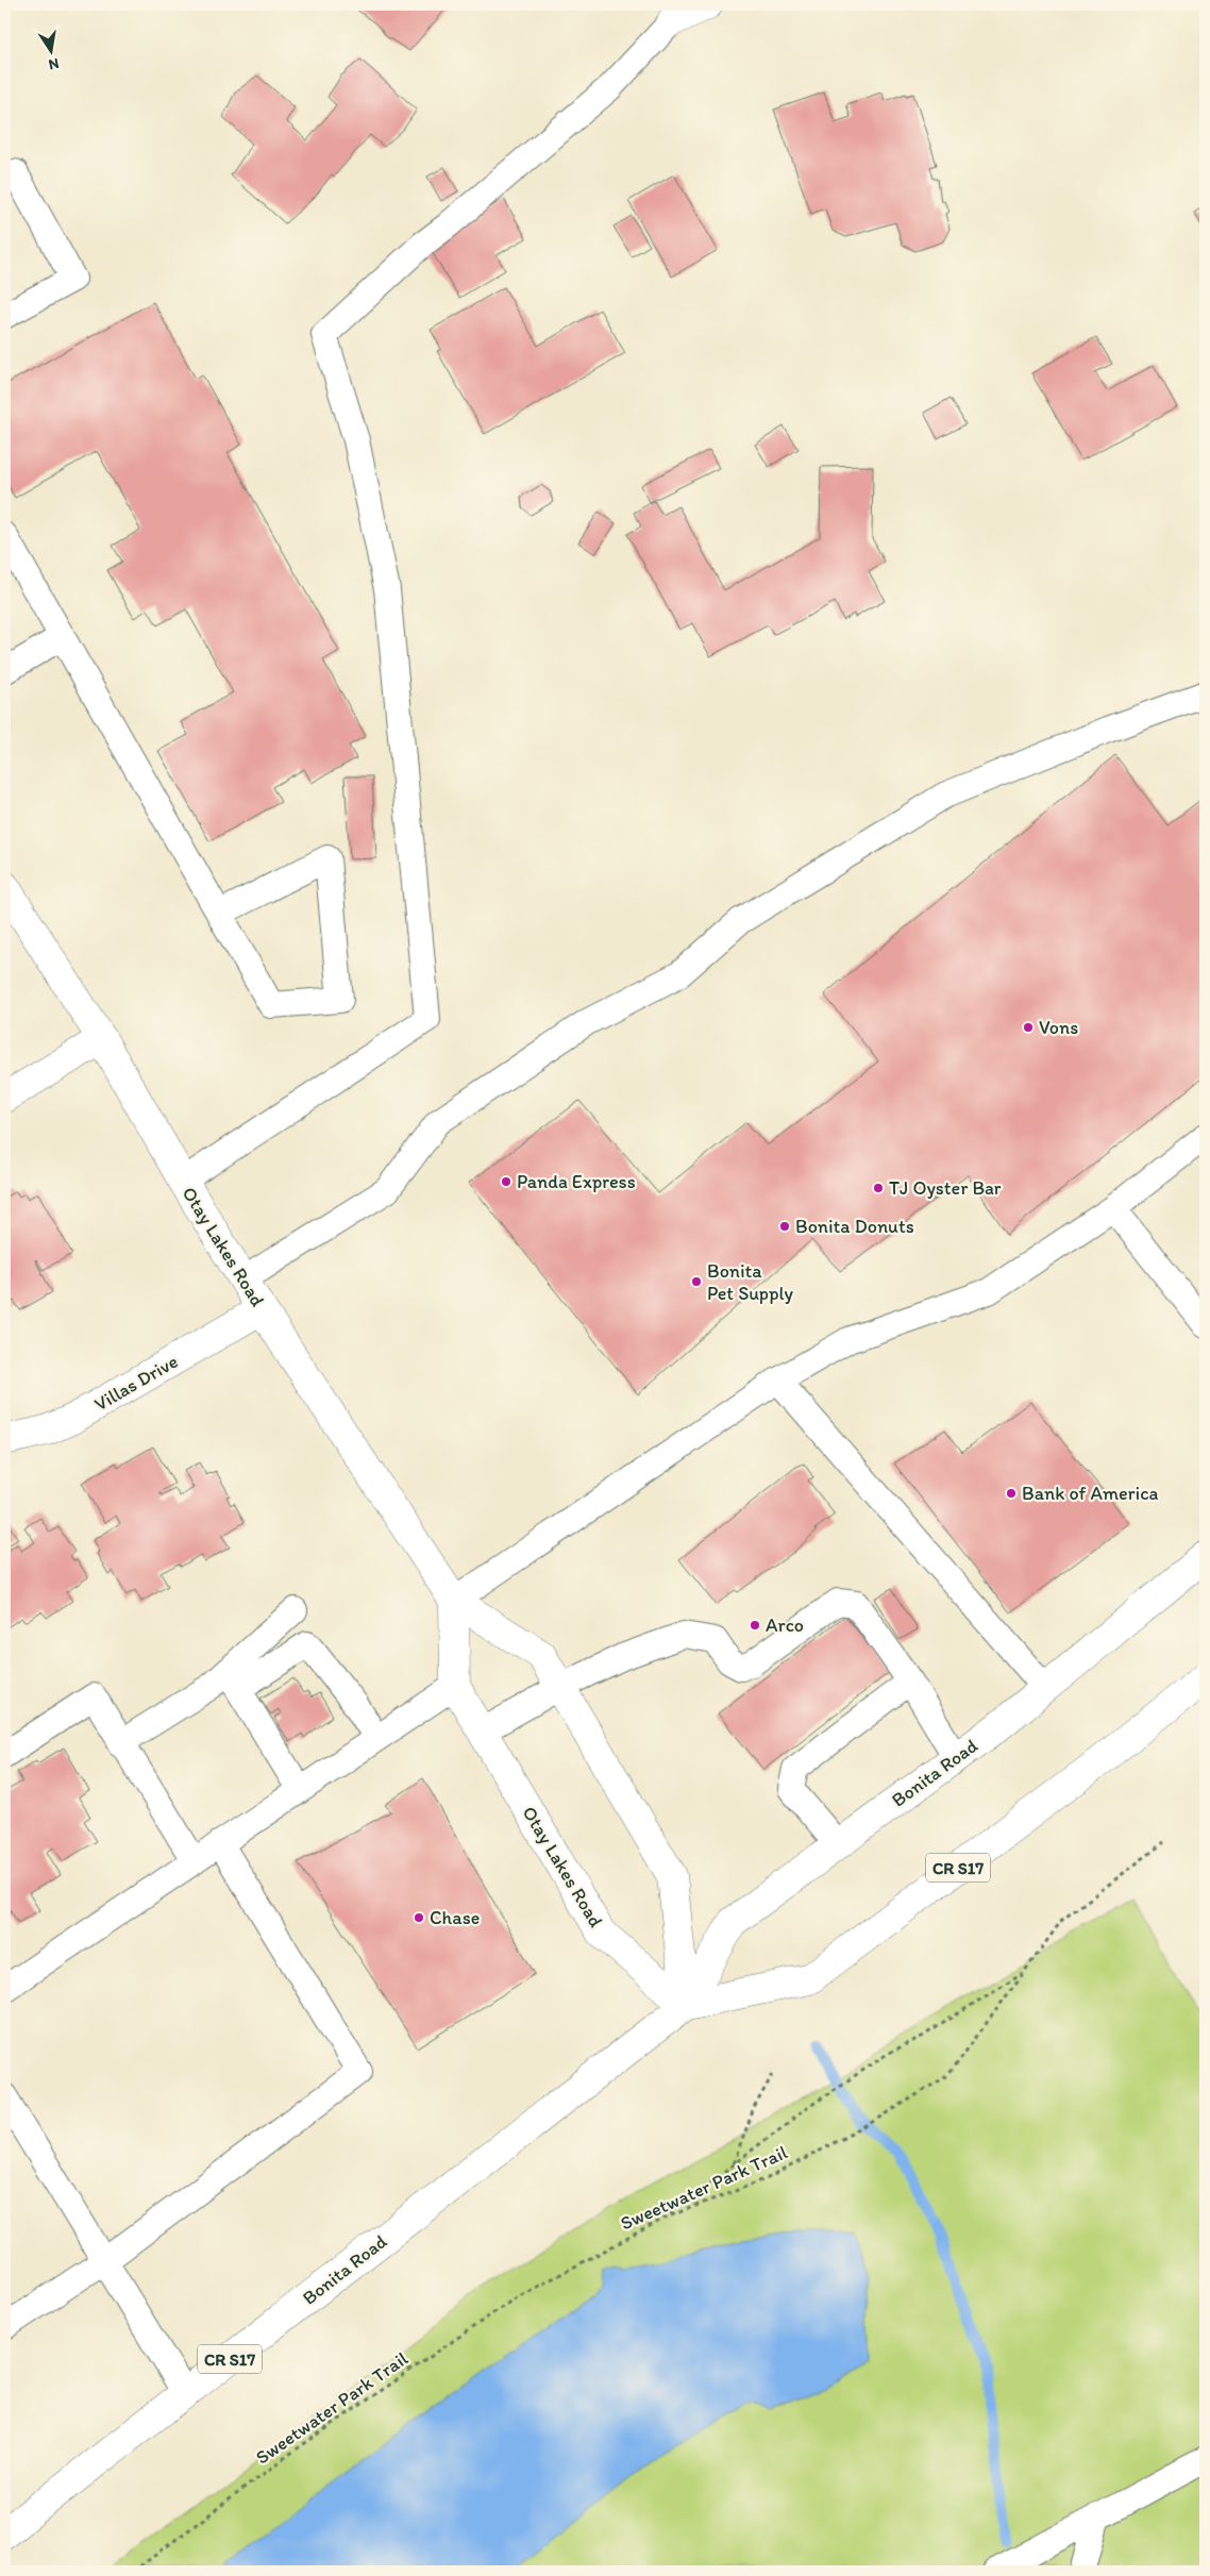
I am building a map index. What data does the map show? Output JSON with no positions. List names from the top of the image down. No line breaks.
{"streets":{"main road":["Otay Lakes Road","Villas Drive","Bonita Road","CR S17"],"path":["Sweetwater Park Trail"]},"crossings":[["Otay Lakes Road","Villas Drive"],["Otay Lakes Road","Bonita Road"]],"places":["Vons","Panda Express","TJ Oyster Bar","Bonita Donuts","Bonita Pet Supply","Bank of America","Arco","Chase"],"north":"bottom"}
